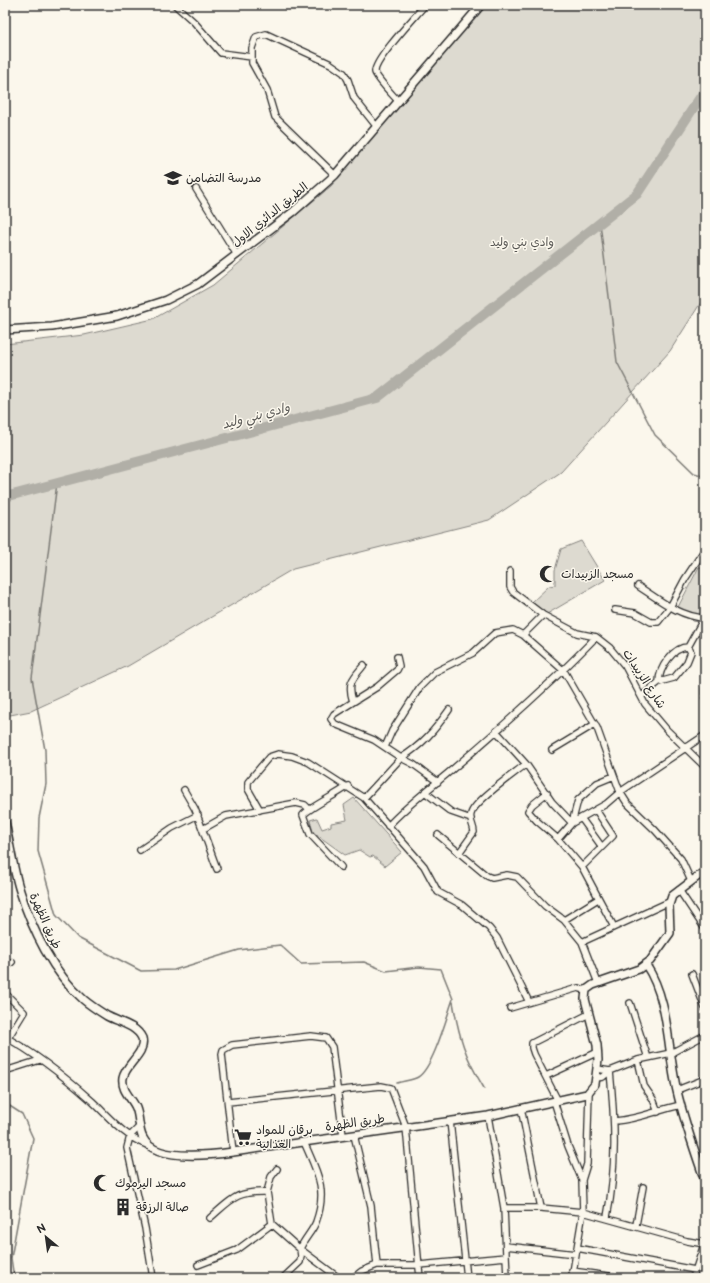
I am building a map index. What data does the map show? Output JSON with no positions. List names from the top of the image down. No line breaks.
{"streets":{"main road":["الطريق الدائري الاول","طريق الظهرة"],"street":["شارع الزبيدات"]},"water":["وادي بني وليد"],"parks":["وادي بني وليد"],"places":{"school or university":["مدرسة التضامن"],"mosque":["مسجد الزبيدات","مسجد اليرموك"],"supermarket":["برقان للمواد الغذائية"],"building":["صالة الرزقة"]},"north":"top left"}
